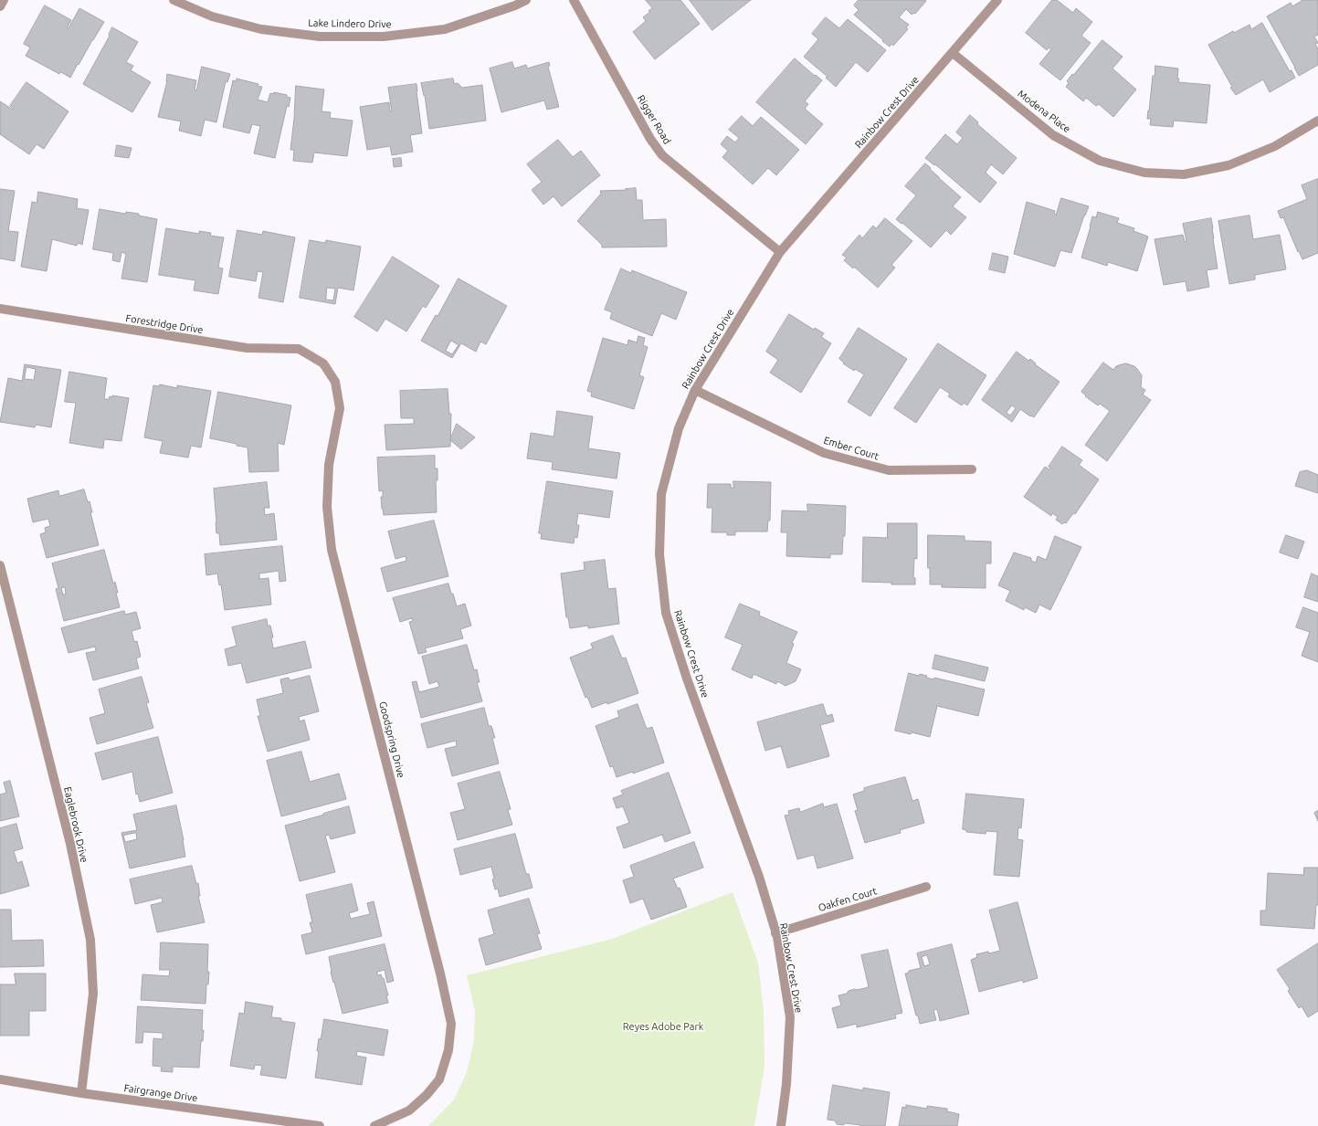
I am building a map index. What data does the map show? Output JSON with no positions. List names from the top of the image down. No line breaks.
{"streets":{"street":["Lake Lindero Drive","Modena Place","Rainbow Crest Drive","Rigger Road","Forestridge Drive","Ember Court","Goodspring Drive","Eaglebrook Drive","Oakfen Court","Fairgrange Drive"]},"crossings":[["Modena Place","Rainbow Crest Drive"],["Rainbow Crest Drive","Rigger Road"],["Rainbow Crest Drive","Ember Court"],["Rainbow Crest Drive","Oakfen Court"],["Forestridge Drive","Goodspring Drive"],["Eaglebrook Drive","Fairgrange Drive"]],"parks":["Reyes Adobe Park"]}
